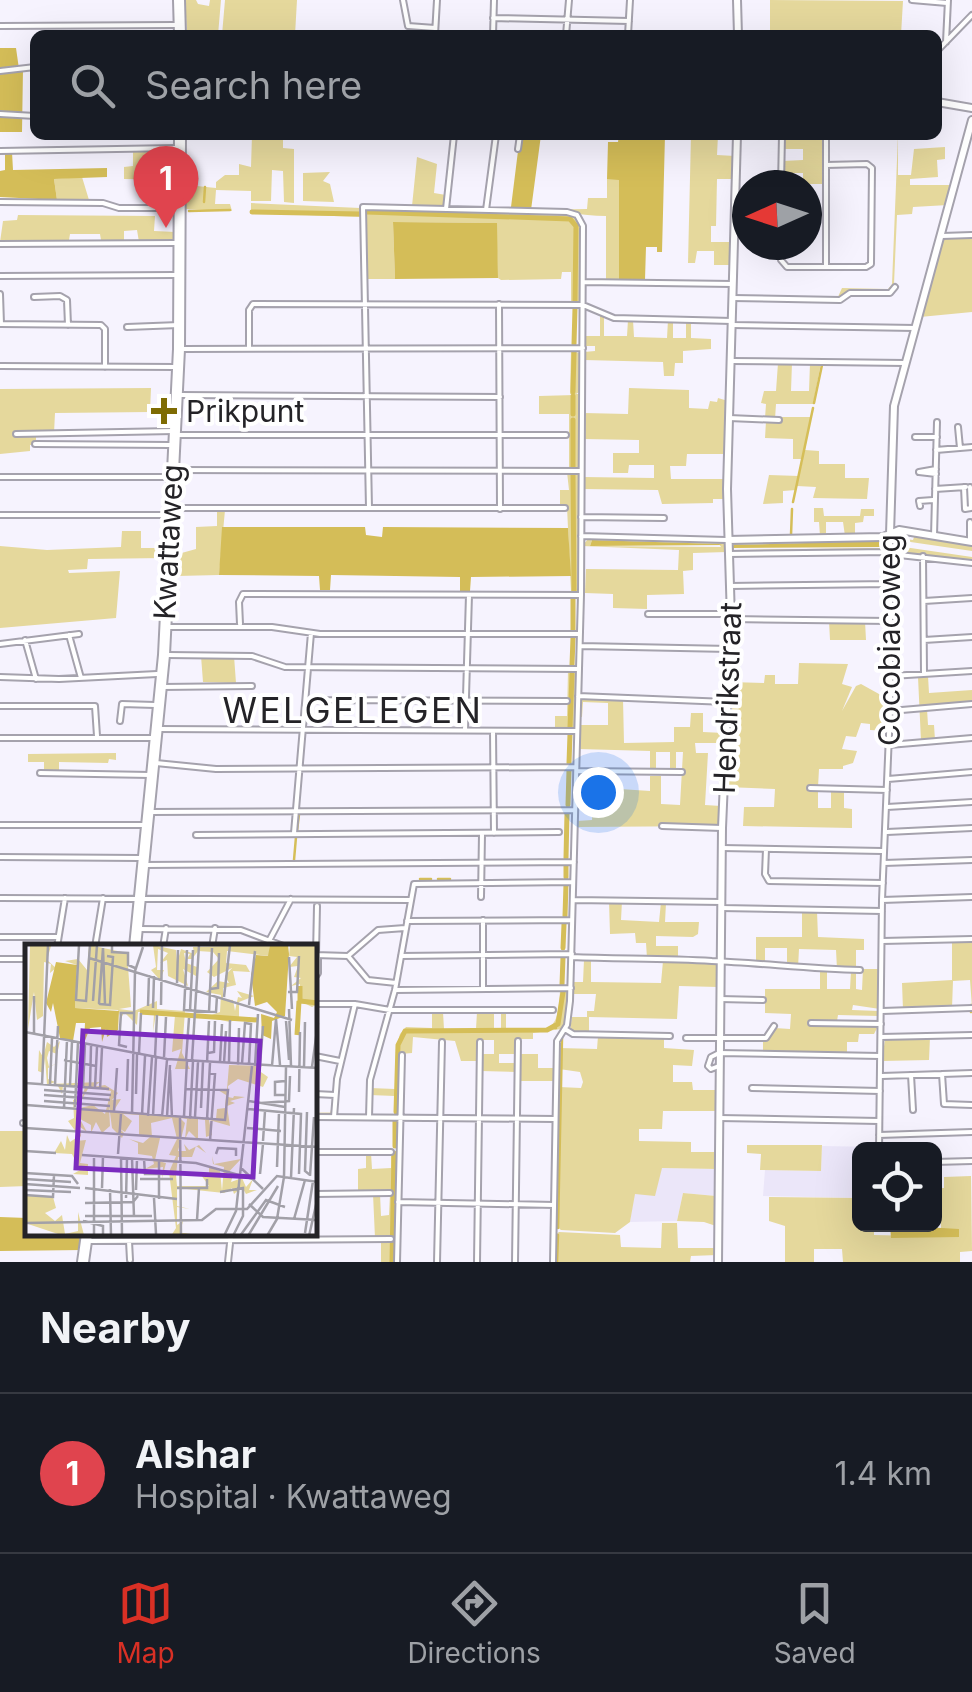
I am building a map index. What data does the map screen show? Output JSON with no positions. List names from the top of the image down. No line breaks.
{"streets":{"main road":["Kwattaweg"],"street":["Cocobiacoweg","Hendrikstraat"]},"districts":["WELGELEGEN"],"places":{"health":["Prikpunt"]},"north":"left","page":{"search":"Search here","pins":"1","heading":"Nearby","list":[{"mark":"1","name":"Alshar","note":"Hospital · Kwattaweg","value":"1.4 km"}],"nav":["Map","Directions","Saved"]}}
